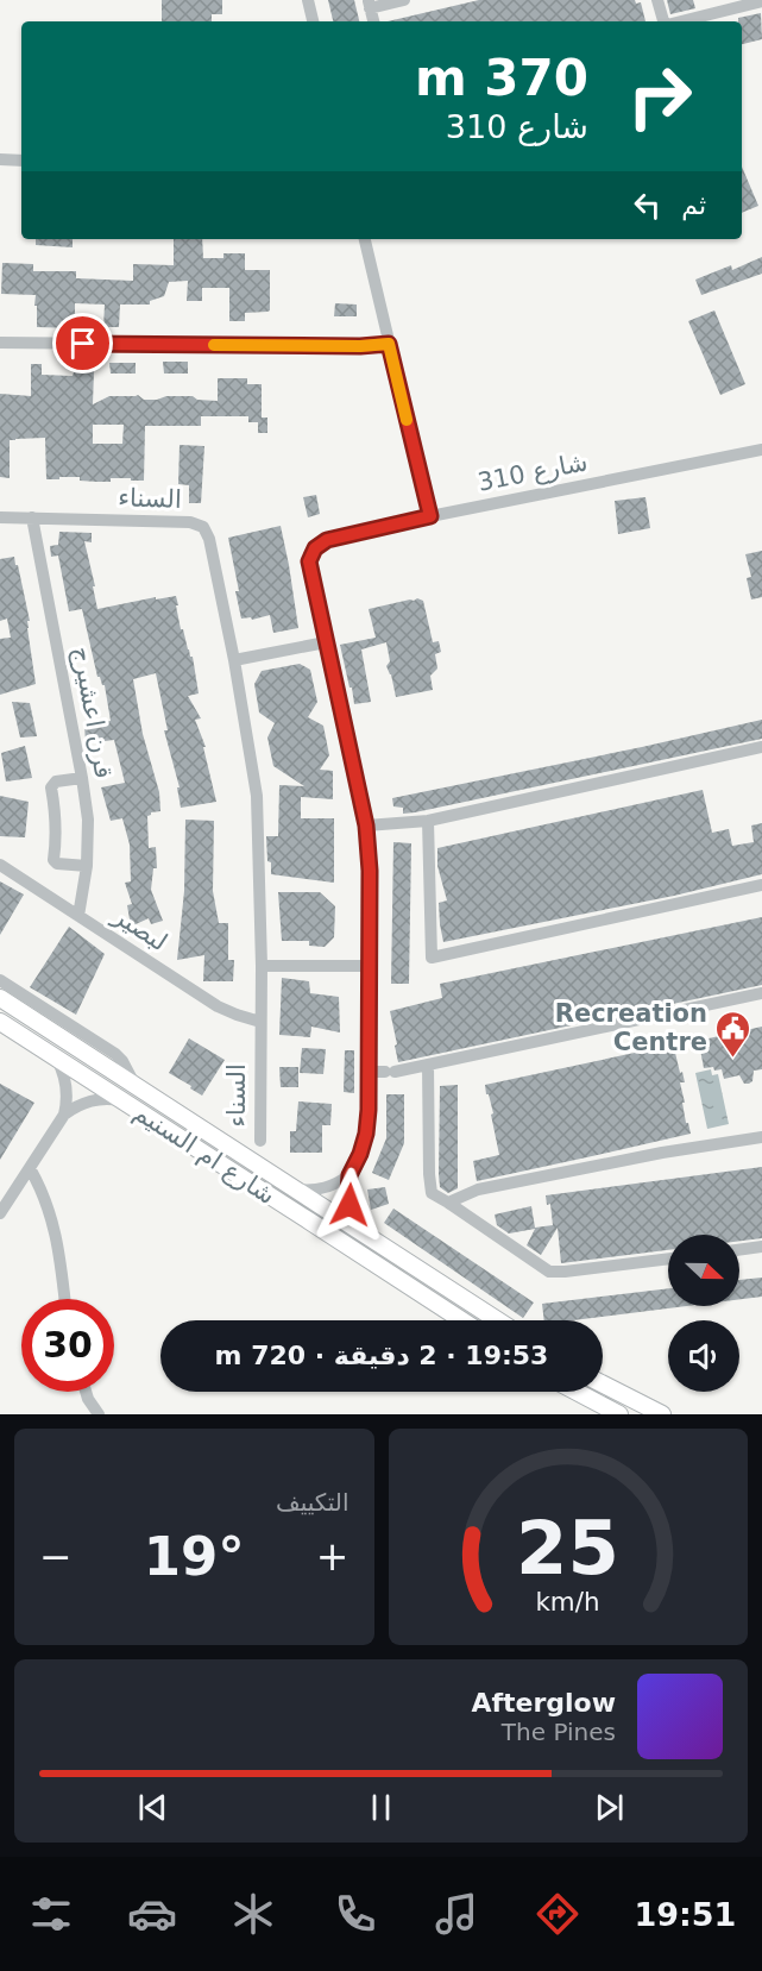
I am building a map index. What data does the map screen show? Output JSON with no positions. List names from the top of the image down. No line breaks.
{"streets":{"main road":["شارع ام السنيم"],"street":["شارع 310","السناء","قرن اعشيرج","لبصير"]},"crossings":[["السناء","قرن اعشيرج"],["السناء","لبصير"],["قرن اعشيرج","لبصير"]],"places":{"public building":["Recreation Centre"]},"north":"right","page":{"turn":["370 m","شارع 310"],"then":"ثم","limit":"30","trip":"19:53 · 2 دقيقة · 720 m","tile":"التكييف","heat":["−","19°","+"],"song":["Afterglow","The Pines"],"tabs":"19:51","gauge":["25","km/h"]}}
